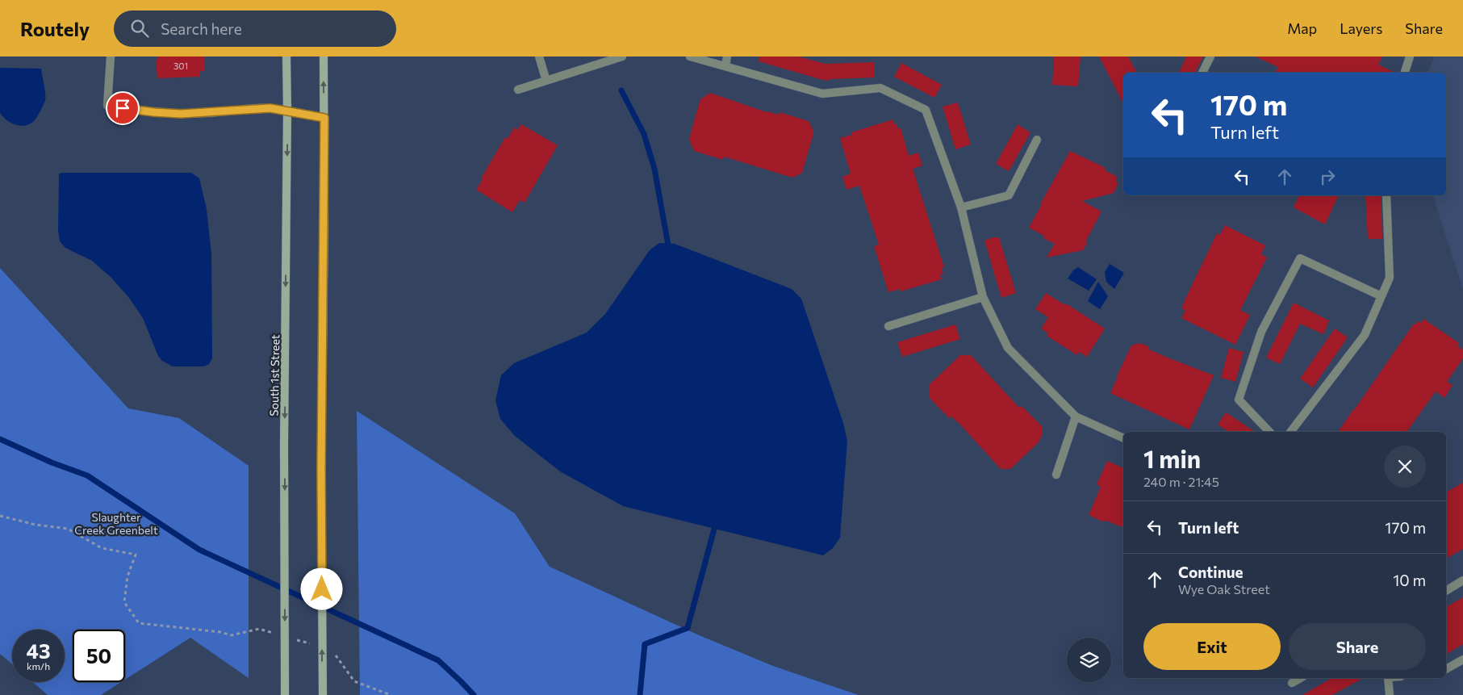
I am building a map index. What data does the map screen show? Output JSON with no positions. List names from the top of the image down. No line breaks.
{"streets":{"main road":["South 1st Street"]},"parks":["Slaughter Creek Greenbelt"],"house_numbers":["301"],"page":{"header":"Routely","search":"Search here","nav":["Map","Layers","Share"],"turn":["170 m","Turn left"],"heading":["1 min","240 m · 21:45"],"list":[{"name":"Turn left","value":"170 m"},{"name":"Continue","note":"Wye Oak Street","value":"10 m"}],"buttons":["Exit","Share"],"speed":"43 km/h","limit":"50"}}
